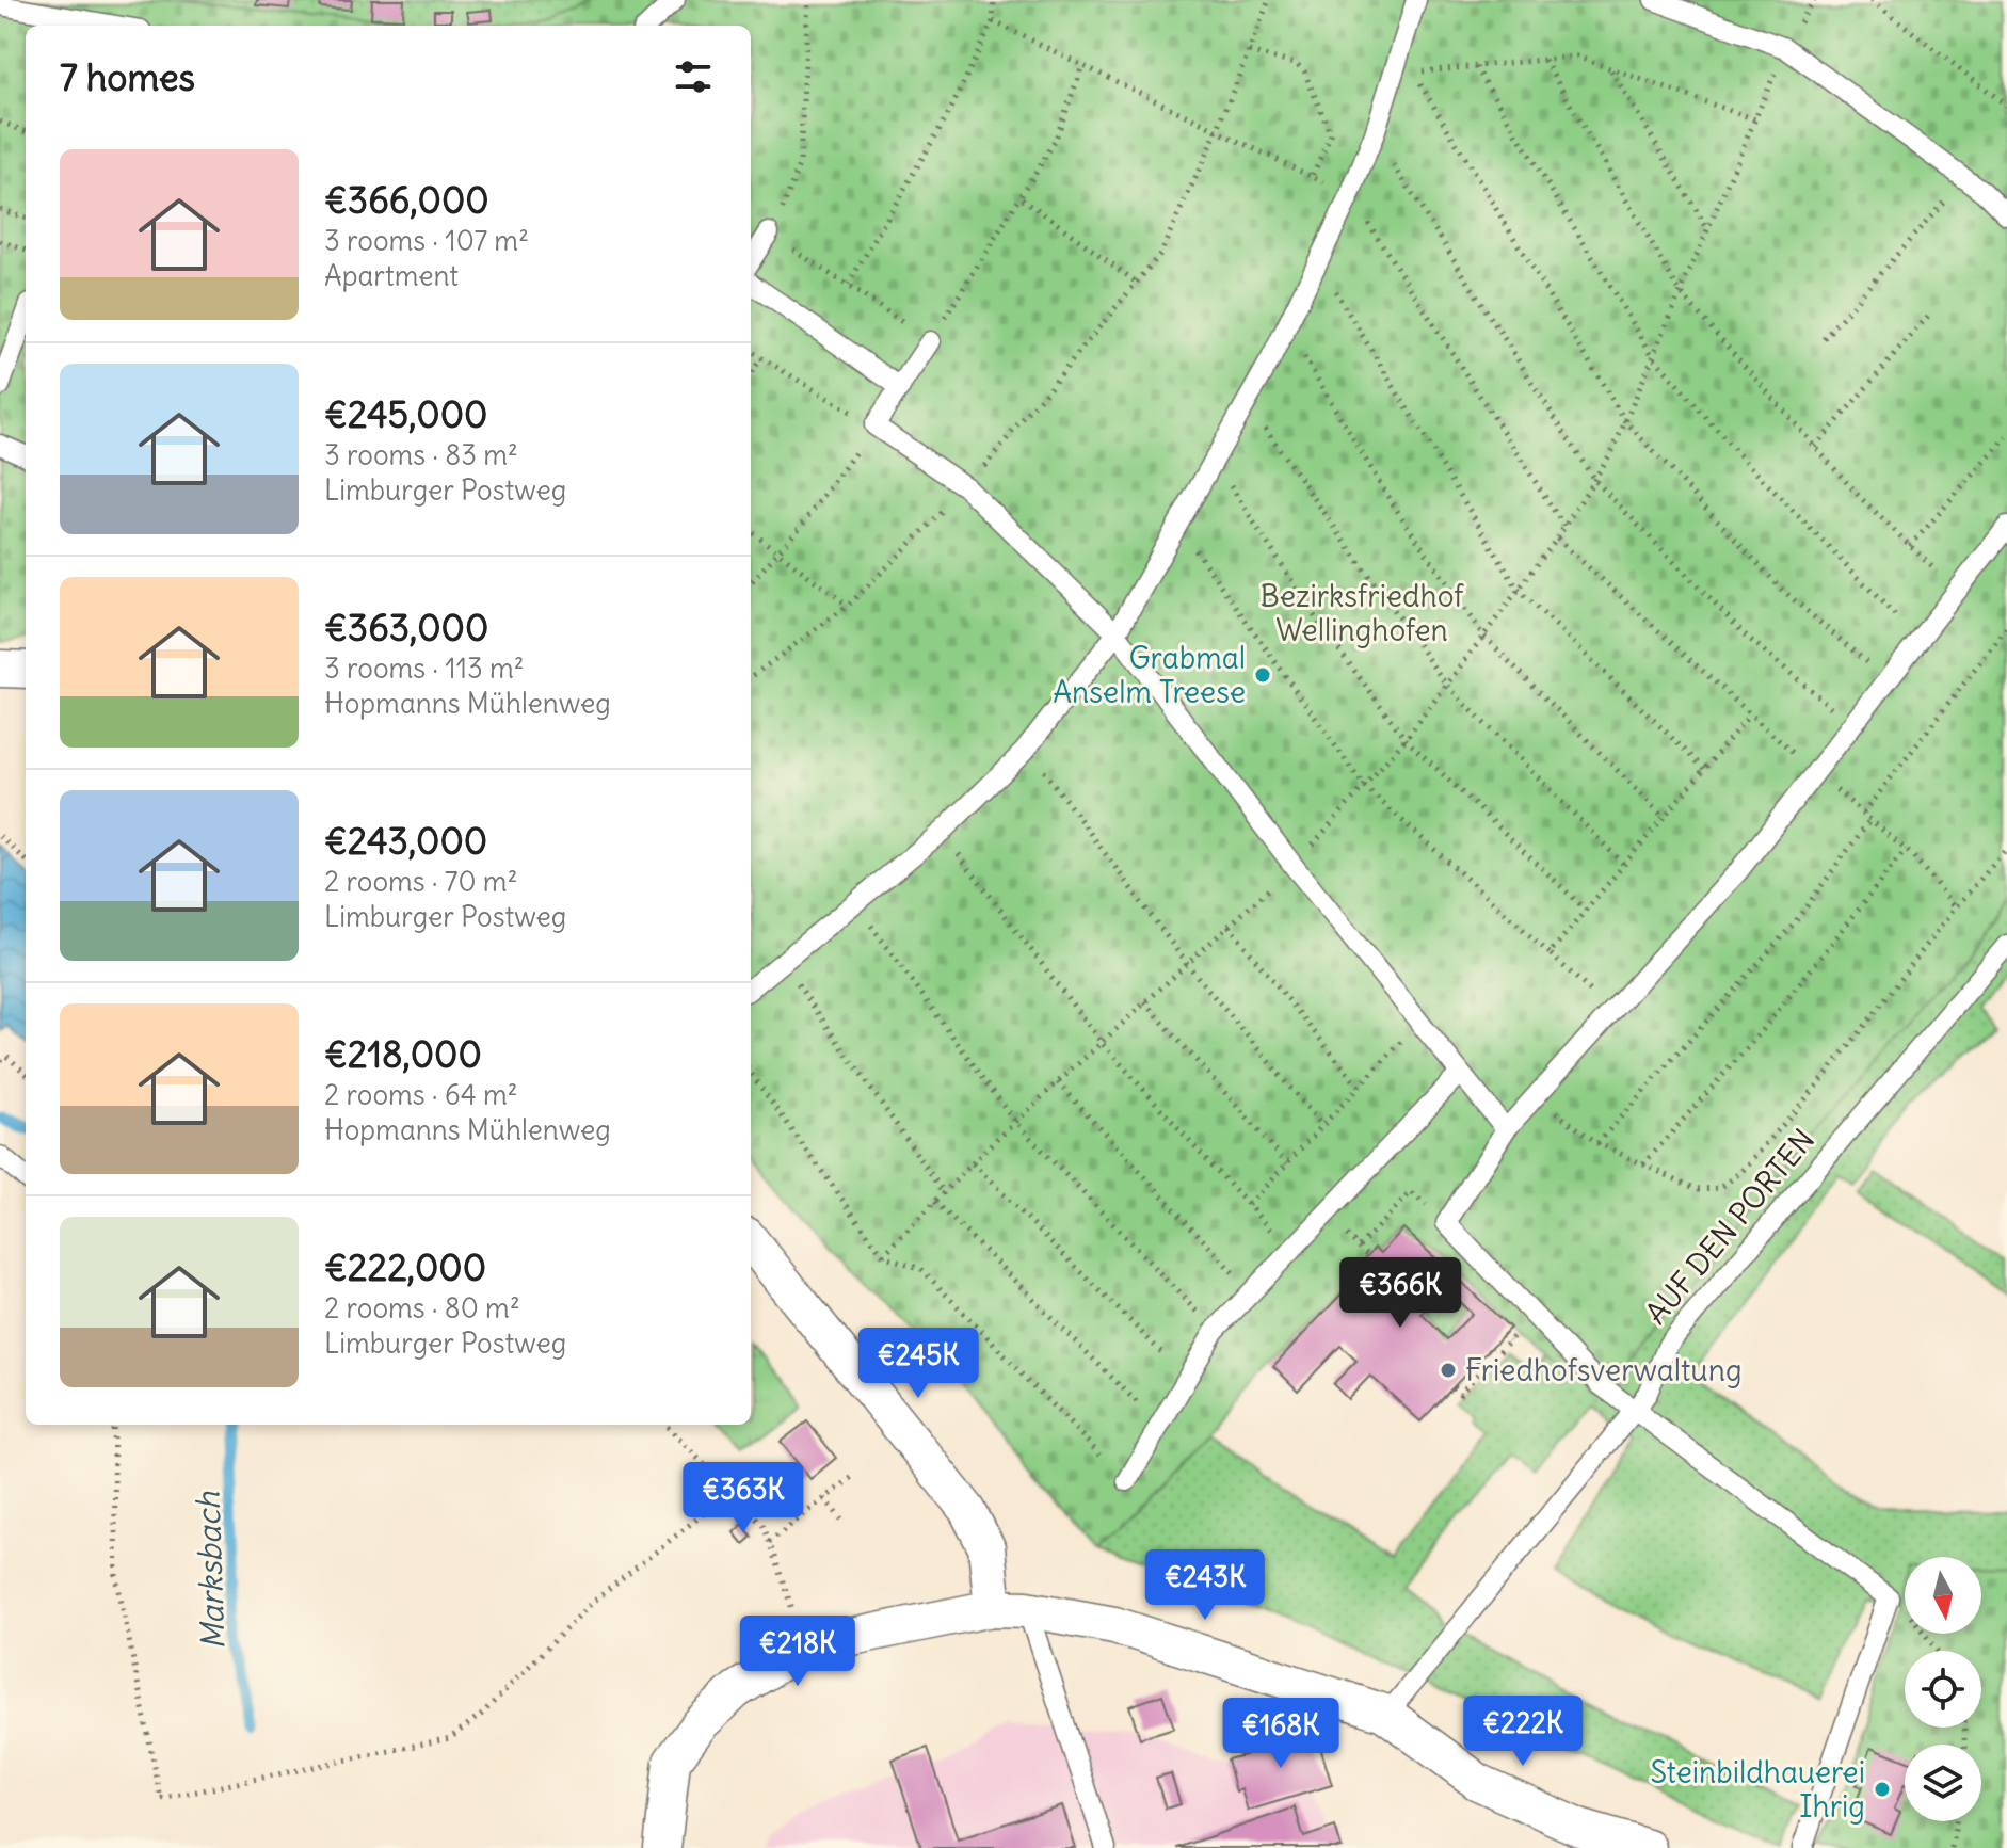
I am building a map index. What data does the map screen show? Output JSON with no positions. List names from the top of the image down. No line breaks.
{"streets":{"lane":["AUF DEN PORTEN"]},"water":["Marksbach"],"parks":["Bezirksfriedhof Wellinghofen"],"places":["Grabmal Anselm Treese","Friedhofsverwaltung","Steinbildhauerei Ihrig"],"north":"bottom","page":{"heading":"7 homes","list":[{"name":"€366,000","note":"3 rooms · 107 m² · Apartment"},{"name":"€245,000","note":"3 rooms · 83 m² · Limburger Postweg"},{"name":"€363,000","note":"3 rooms · 113 m² · Hopmanns Mühlenweg"},{"name":"€243,000","note":"2 rooms · 70 m² · Limburger Postweg"},{"name":"€218,000","note":"2 rooms · 64 m² · Hopmanns Mühlenweg"},{"name":"€222,000","note":"2 rooms · 80 m² · Limburger Postweg"}],"price":["€366K","€245K","€363K","€243K","€218K","€222K","€168K"]}}
